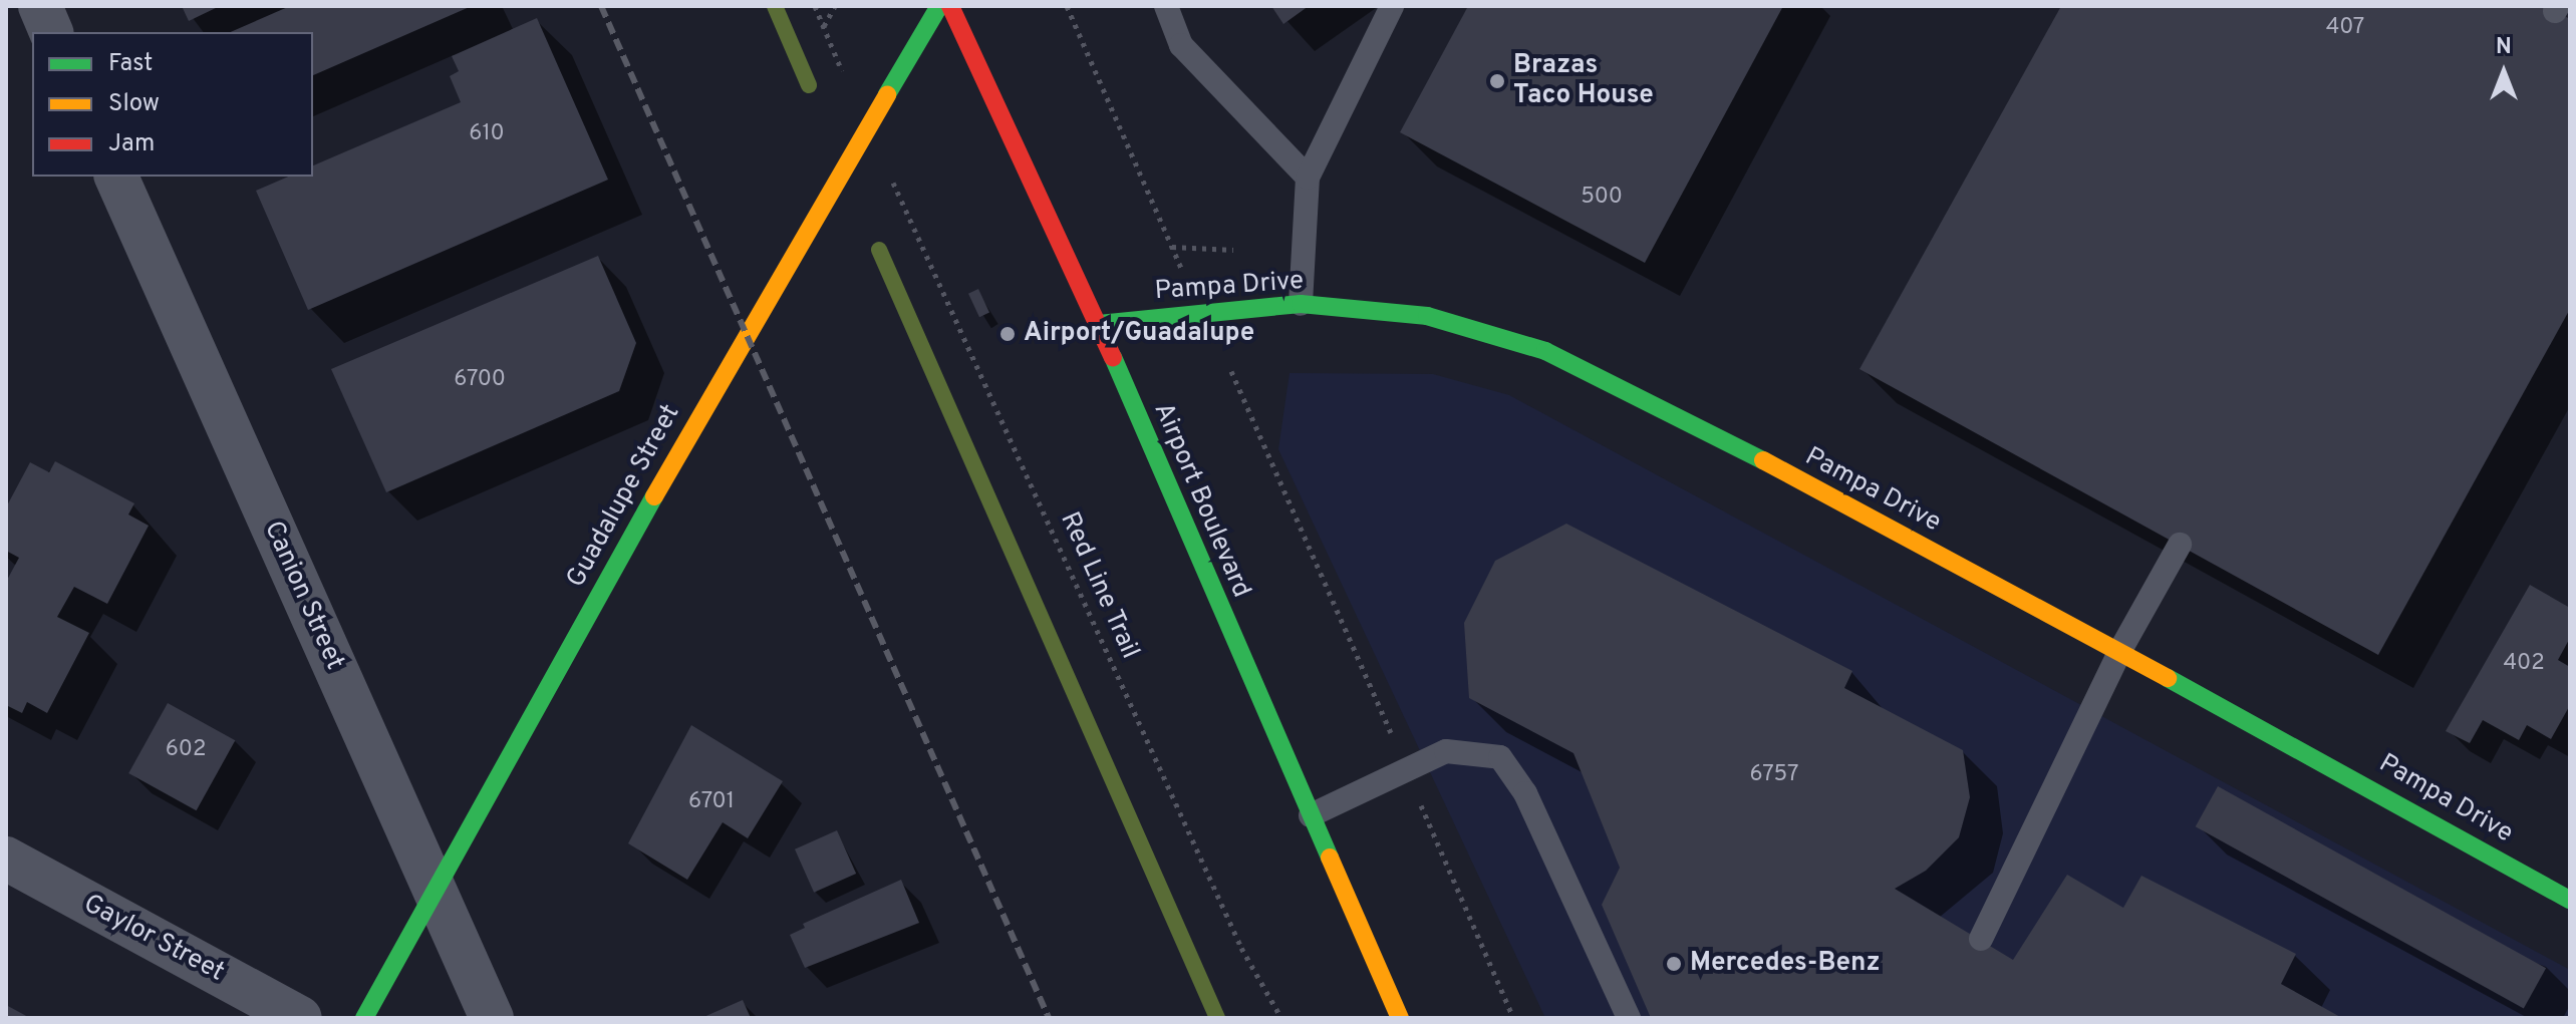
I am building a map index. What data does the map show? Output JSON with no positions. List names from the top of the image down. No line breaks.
{"streets":{"street":["Pampa Drive","Guadalupe Street","Airport Boulevard","Canion Street","Gaylor Street"],"path":["Red Line Trail"]},"crossings":[["Pampa Drive","Airport Boulevard"],["Guadalupe Street","Canion Street"]],"places":["Brazas Taco House","Airport/Guadalupe","Mercedes-Benz"],"house_numbers":["407","610","500","6700","402","602","6757","6701"],"legend":["Fast","Slow","Jam"],"north":"top"}
